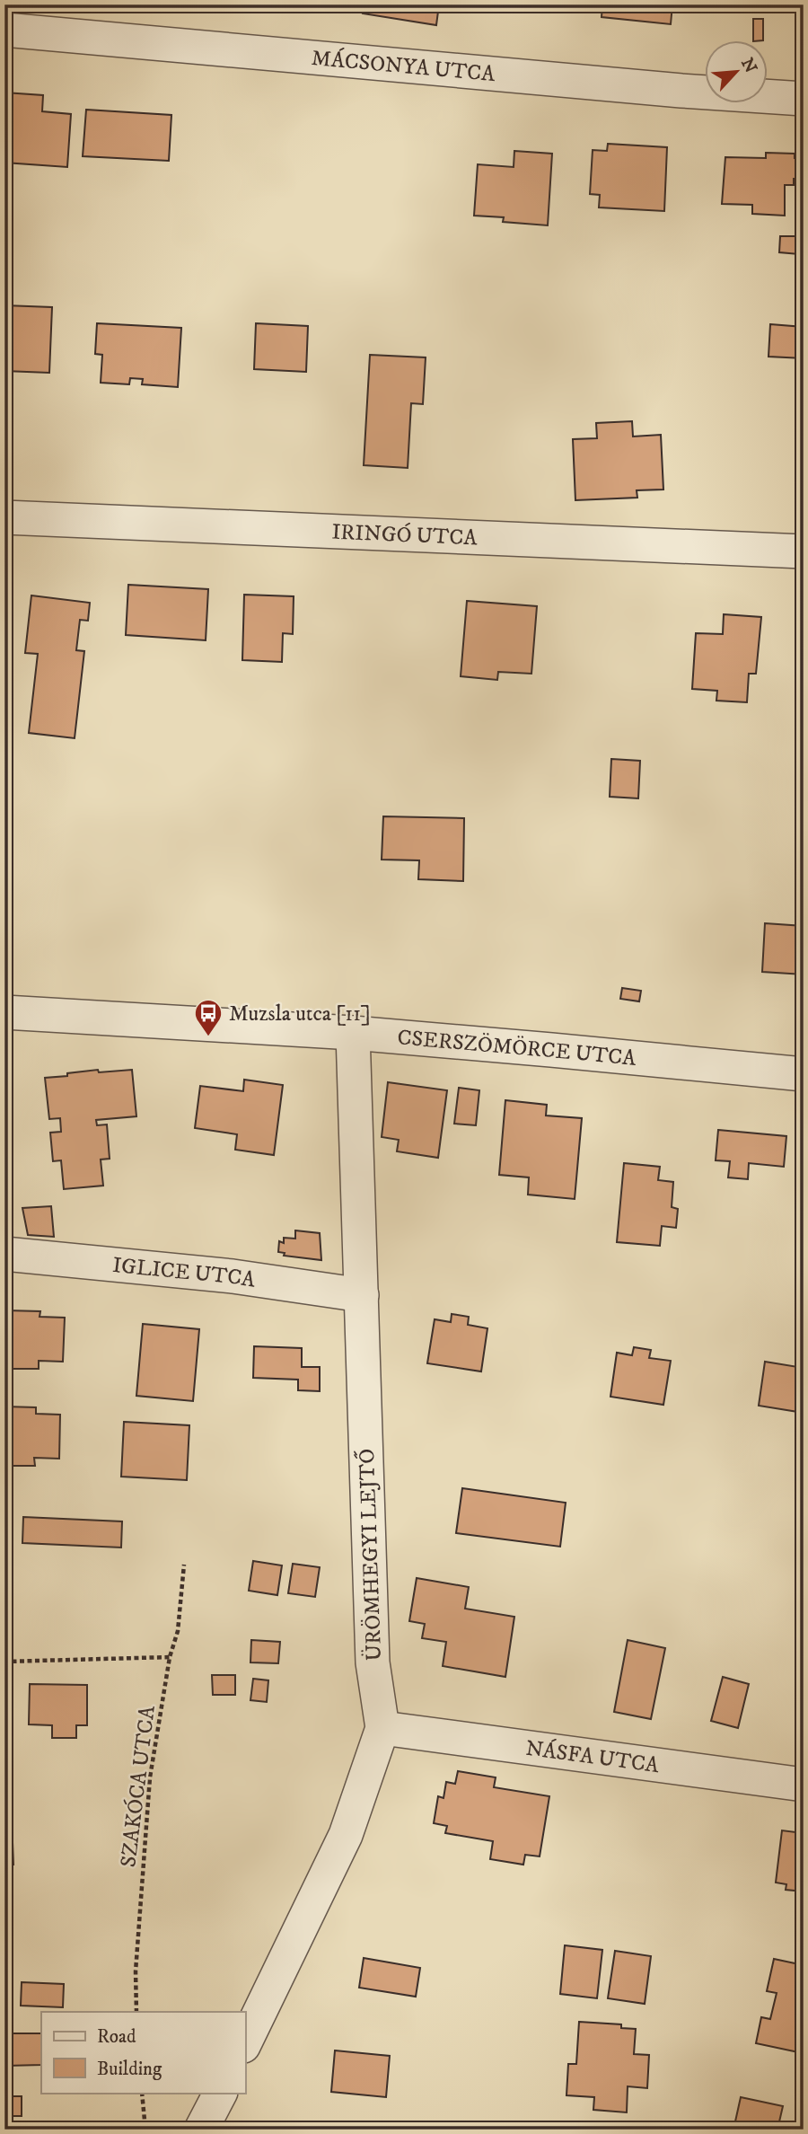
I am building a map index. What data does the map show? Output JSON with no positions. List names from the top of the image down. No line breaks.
{"streets":{"street":["MÁCSONYA UTCA","IRINGÓ UTCA","CSERSZÖMÖRCE UTCA","IGLICE UTCA","ÜRÖMHEGYI LEJTŐ","NÁSFA UTCA"],"path":["SZAKÓCA UTCA"]},"crossings":[["CSERSZÖMÖRCE UTCA","ÜRÖMHEGYI LEJTŐ"],["IGLICE UTCA","ÜRÖMHEGYI LEJTŐ"],["ÜRÖMHEGYI LEJTŐ","NÁSFA UTCA"]],"places":{"bus stop":["Muzsla utca [11]"]},"legend":["Road","Building"],"north":"top right"}
